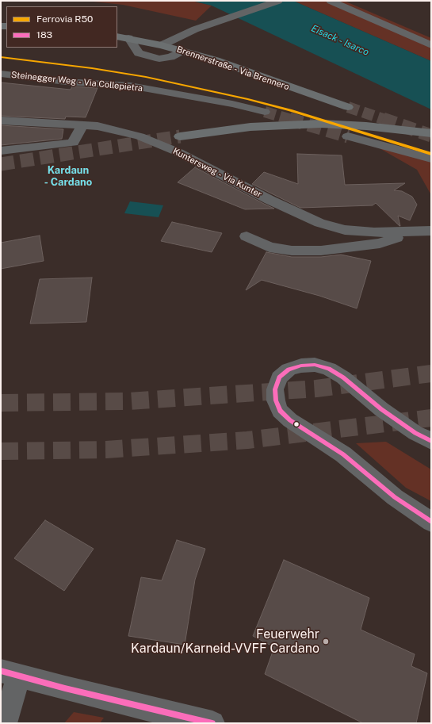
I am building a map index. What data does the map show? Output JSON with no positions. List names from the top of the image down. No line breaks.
{"streets":{"main road":["Brennerstraße - Via Brennero"],"street":["Steinegger Weg - Via Collepietra","Kuntersweg - Via Kunter"]},"districts":["Kardaun - Cardano"],"water":["Eisack - Isarco"],"places":["Feuerwehr Kardaun/Karneid-VVFF Cardano"],"lines":["rail line R50","transit line 183"],"legend":["Ferrovia R50","183"]}
